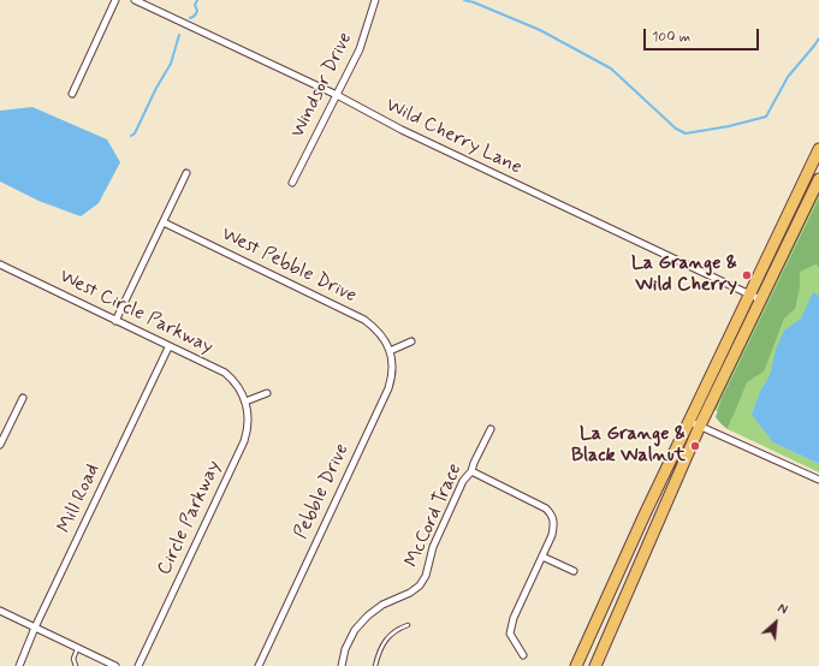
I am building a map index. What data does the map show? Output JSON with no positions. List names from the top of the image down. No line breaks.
{"streets":{"street":["Windsor Drive","Wild Cherry Lane","West Pebble Drive","West Circle Parkway","Pebble Drive","Mill Road","McCord Trace","Circle Parkway"]},"crossings":[["Windsor Drive","Wild Cherry Lane"],["West Pebble Drive","Pebble Drive"],["West Circle Parkway","Mill Road"],["West Circle Parkway","Circle Parkway"]],"places":["La Grange & Wild Cherry","La Grange & Black Walnut"],"scale_bar":"100 m","north":"top right"}
